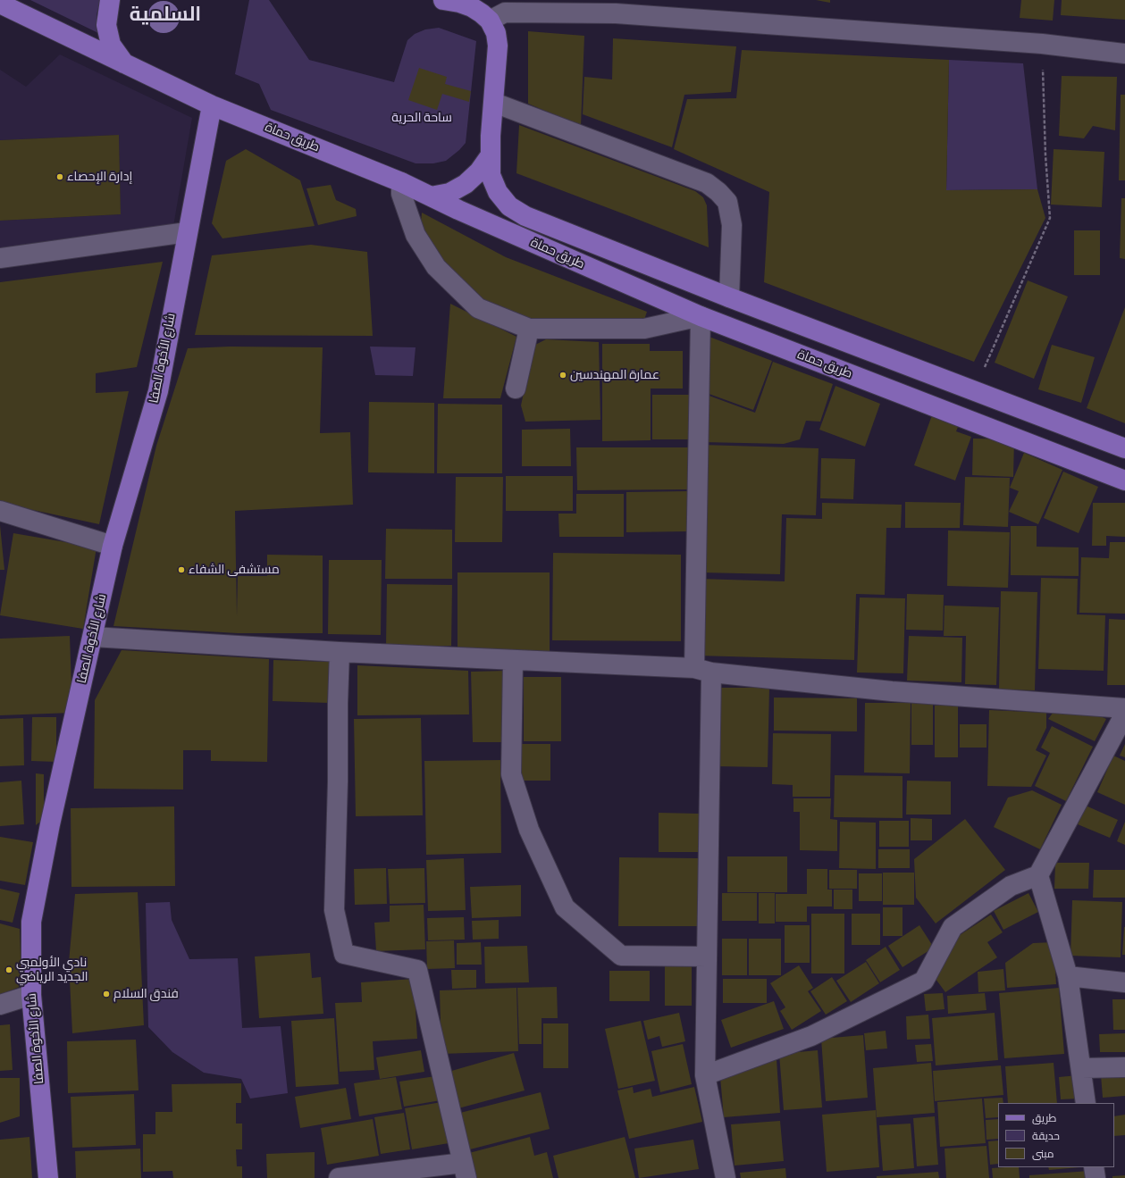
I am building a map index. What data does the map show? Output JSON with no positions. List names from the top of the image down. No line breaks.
{"streets":{"main road":["طريق حماة","شارع الأخوة الصفا"]},"crossings":[["طريق حماة","شارع الأخوة الصفا"]],"districts":["السلمية"],"parks":["ساحة الحرية"],"places":["إدارة الإحصاء","عمارة المهندسين","مستشفى الشفاء","نادي الأولمبي الجديد الرياضي","فندق السلام"],"legend":["طريق","حديقة","مبنى"]}
